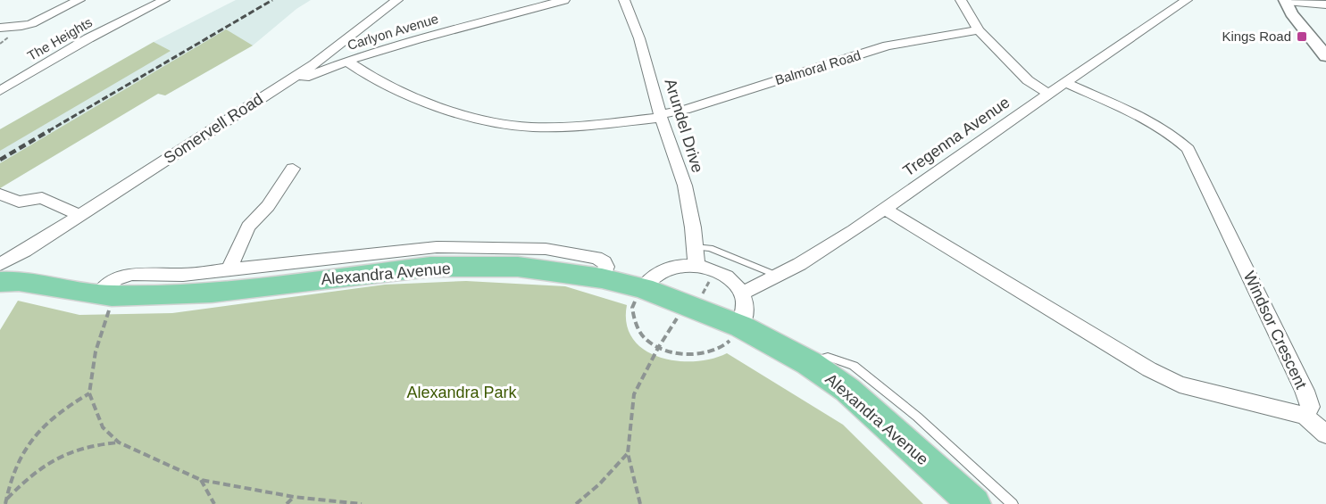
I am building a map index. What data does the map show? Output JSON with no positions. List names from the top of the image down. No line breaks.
{"streets":{"main road":["Alexandra Avenue"],"street":["Carlyon Avenue","The Heights","Balmoral Road","Arundel Drive","Somervell Road","Tregenna Avenue","Windsor Crescent"]},"crossings":[["Carlyon Avenue","Balmoral Road"],["Carlyon Avenue","Somervell Road"],["Balmoral Road","Arundel Drive"],["Balmoral Road","Somervell Road"],["Somervell Road","Alexandra Avenue"],["Tregenna Avenue","Windsor Crescent"]],"parks":["Alexandra Park"],"places":{"transit":["Kings Road"]}}
